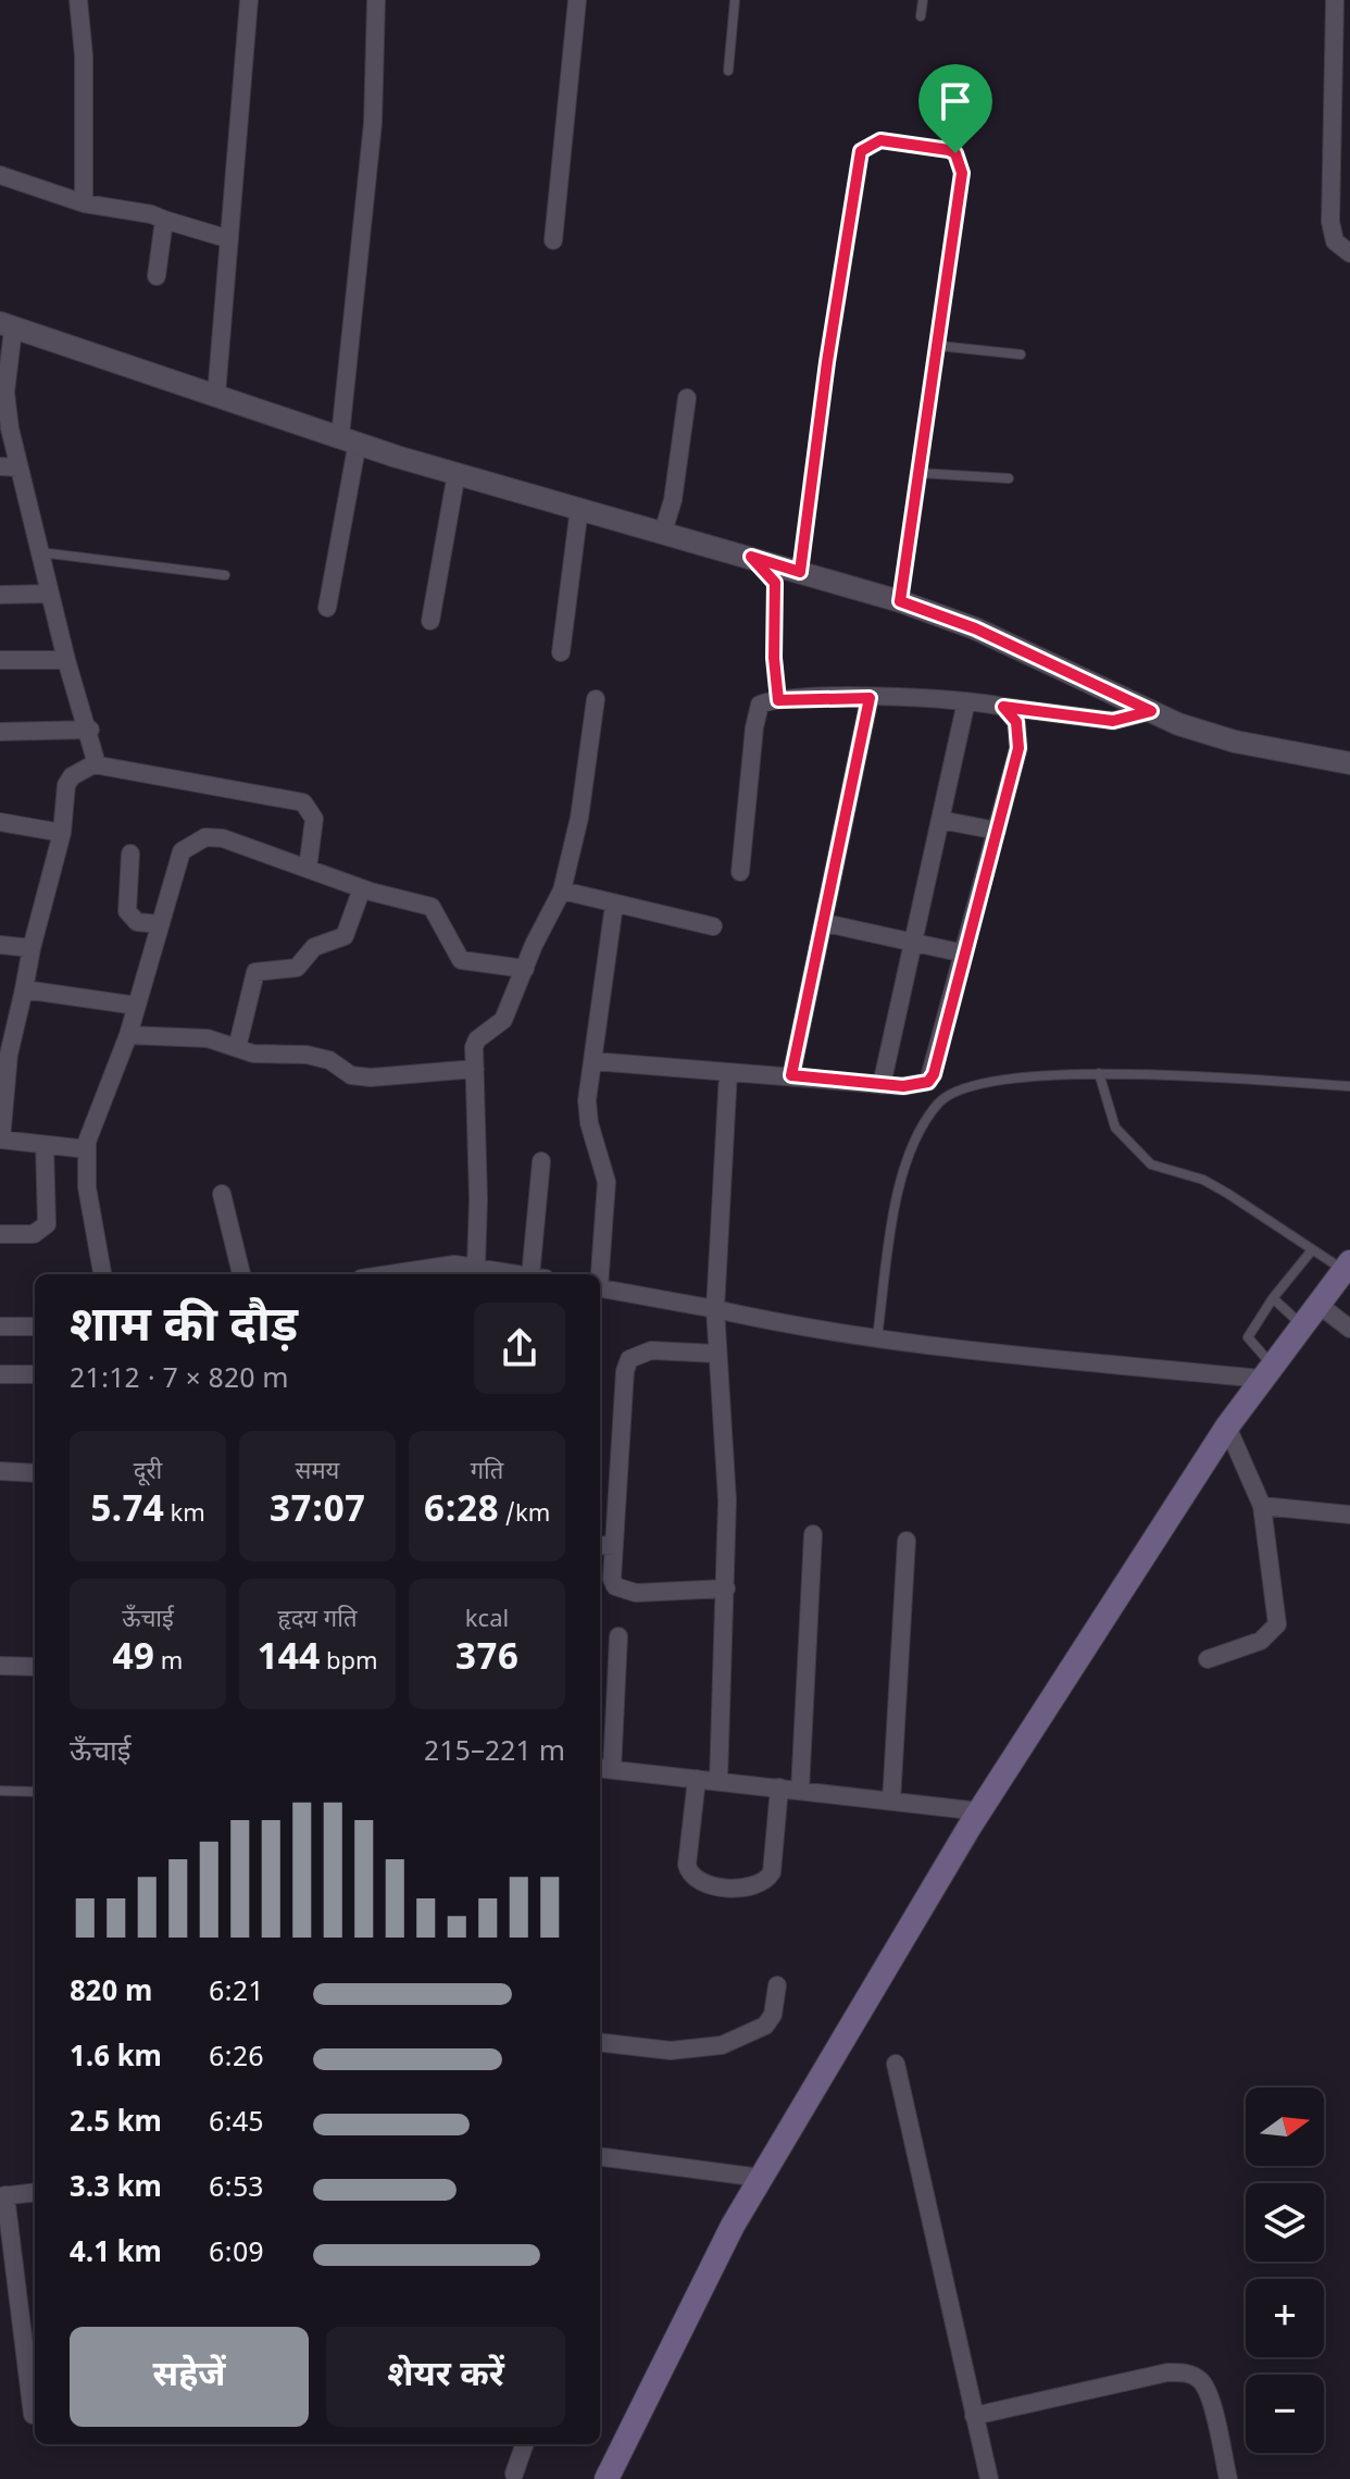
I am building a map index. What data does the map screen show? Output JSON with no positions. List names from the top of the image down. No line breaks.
{"north":"right","page":{"heading":["शाम की दौड़","21:12 · 7 × 820 m"],"stats":[["दूरी","5.74 km"],["समय","37:07"],["गति","6:28 /km"],["ऊँचाई","49 m"],["हृदय गति","144 bpm"],["kcal","376"]],"chart":["ऊँचाई","215–221 m"],"list":[{"name":"820 m","note":"6:21"},{"name":"1.6 km","note":"6:26"},{"name":"2.5 km","note":"6:45"},{"name":"3.3 km","note":"6:53"},{"name":"4.1 km","note":"6:09"}],"map_buttons":["+","−"],"buttons":["सहेजें","शेयर करें"]}}
